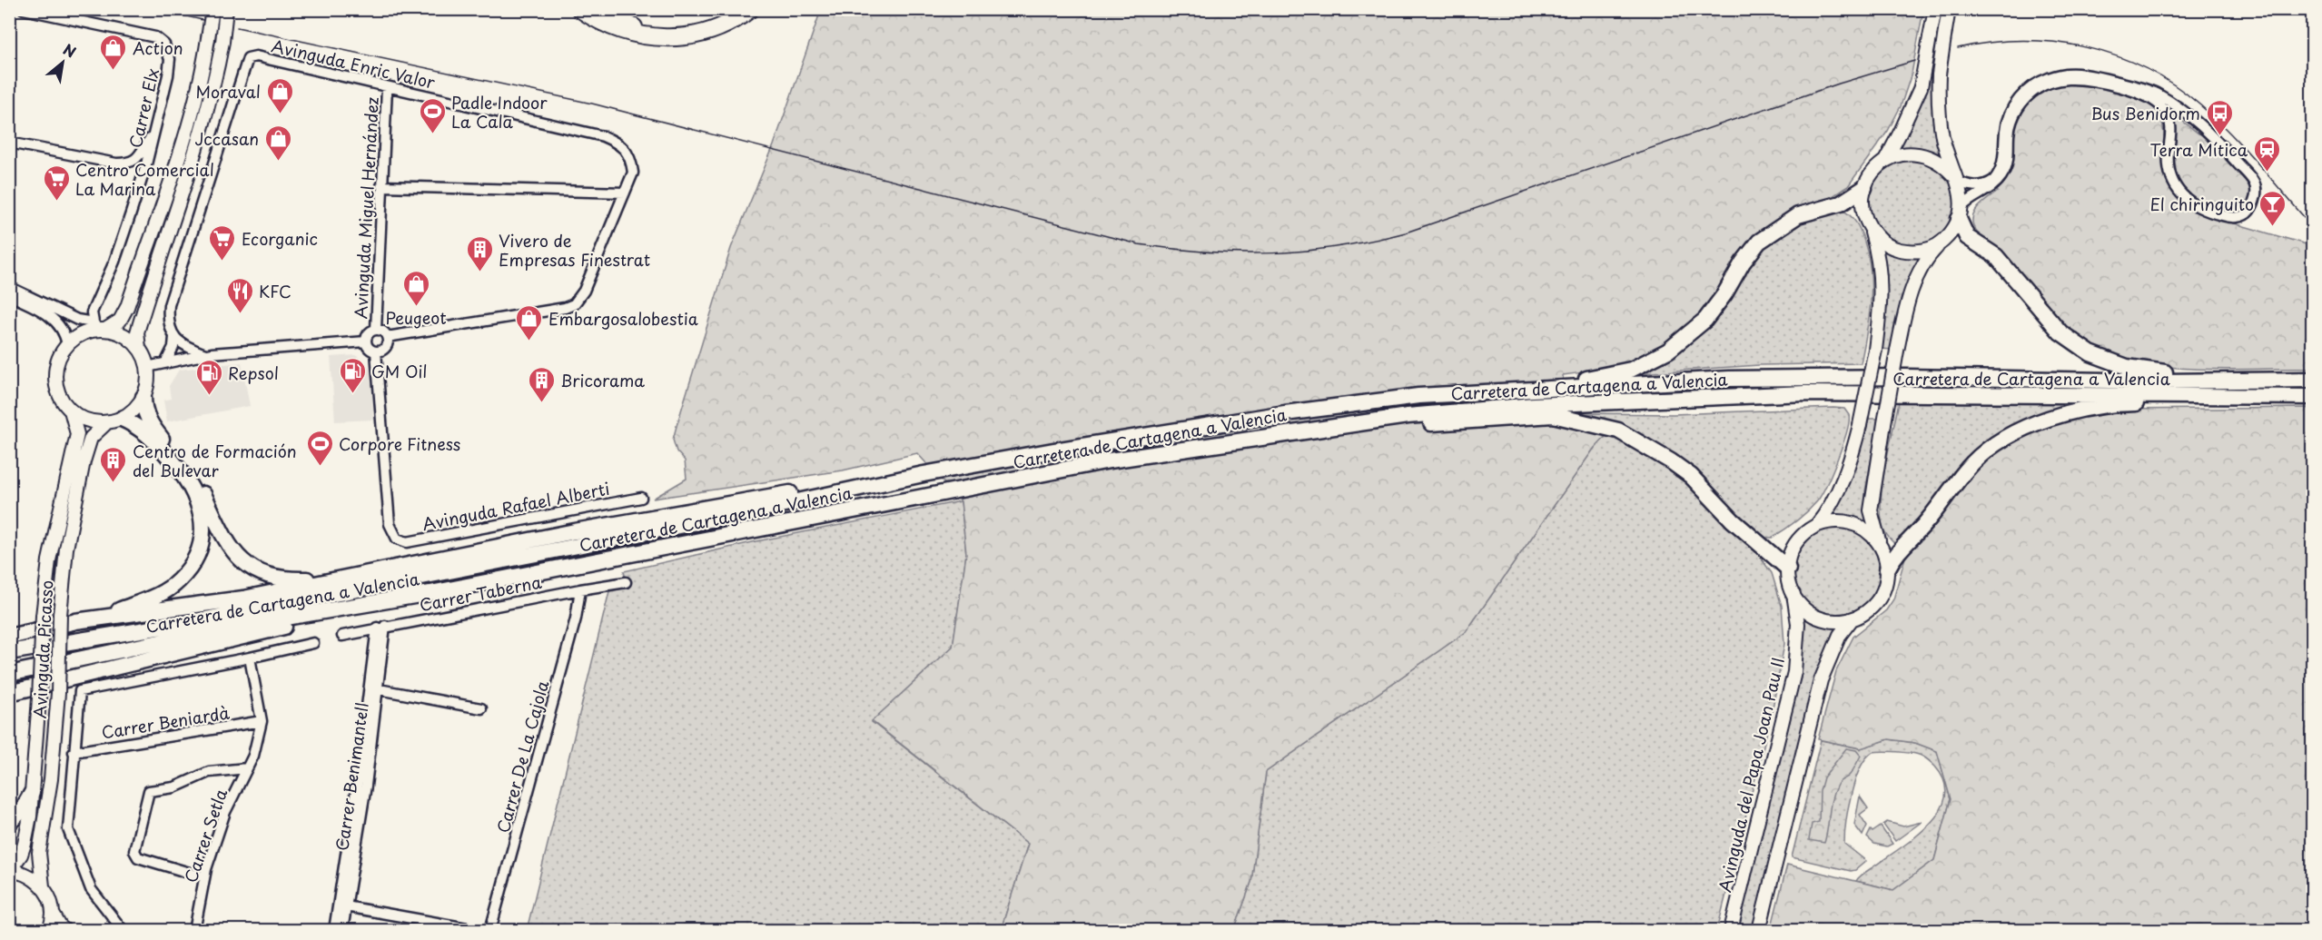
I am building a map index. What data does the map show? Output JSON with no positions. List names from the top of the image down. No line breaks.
{"streets":{"highway":["Carretera de Cartagena a Valencia"],"main road":["Avinguda Picasso","Avinguda del Papa Joan Pau II"],"street":["Avinguda Enric Valor","Carrer Elx","Avinguda Miguel Hernández","Avinguda Rafael Alberti","Carrer Taberna","Carrer Beniardà","Carrer De La Cajola","Carrer Benimantell","Carrer Setla"]},"crossings":[["Avinguda Enric Valor","Avinguda Miguel Hernández"],["Carrer Elx","Avinguda Picasso"],["Avinguda Miguel Hernández","Avinguda Rafael Alberti"],["Carrer Taberna","Carrer De La Cajola"],["Carrer Taberna","Carrer Benimantell"],["Carrer Beniardà","Carrer Setla"]],"places":{"shop":["Action","Moraval","Jccasan","Peugeot","Embargosalobestia"],"sports":["Padle Indoor La Cala","Corpore Fitness"],"bus stop":["Bus Benidorm"],"station":["Terra Mítica"],"supermarket":["Centro Comercial La Marina","Ecorganic"],"bar":["El chiringuito"],"building":["Vivero de Empresas Finestrat","Bricorama","Centro de Formación del Bulevar"],"restaurant":["KFC"],"fuel station":["GM Oil","Repsol"]},"north":"top right"}
